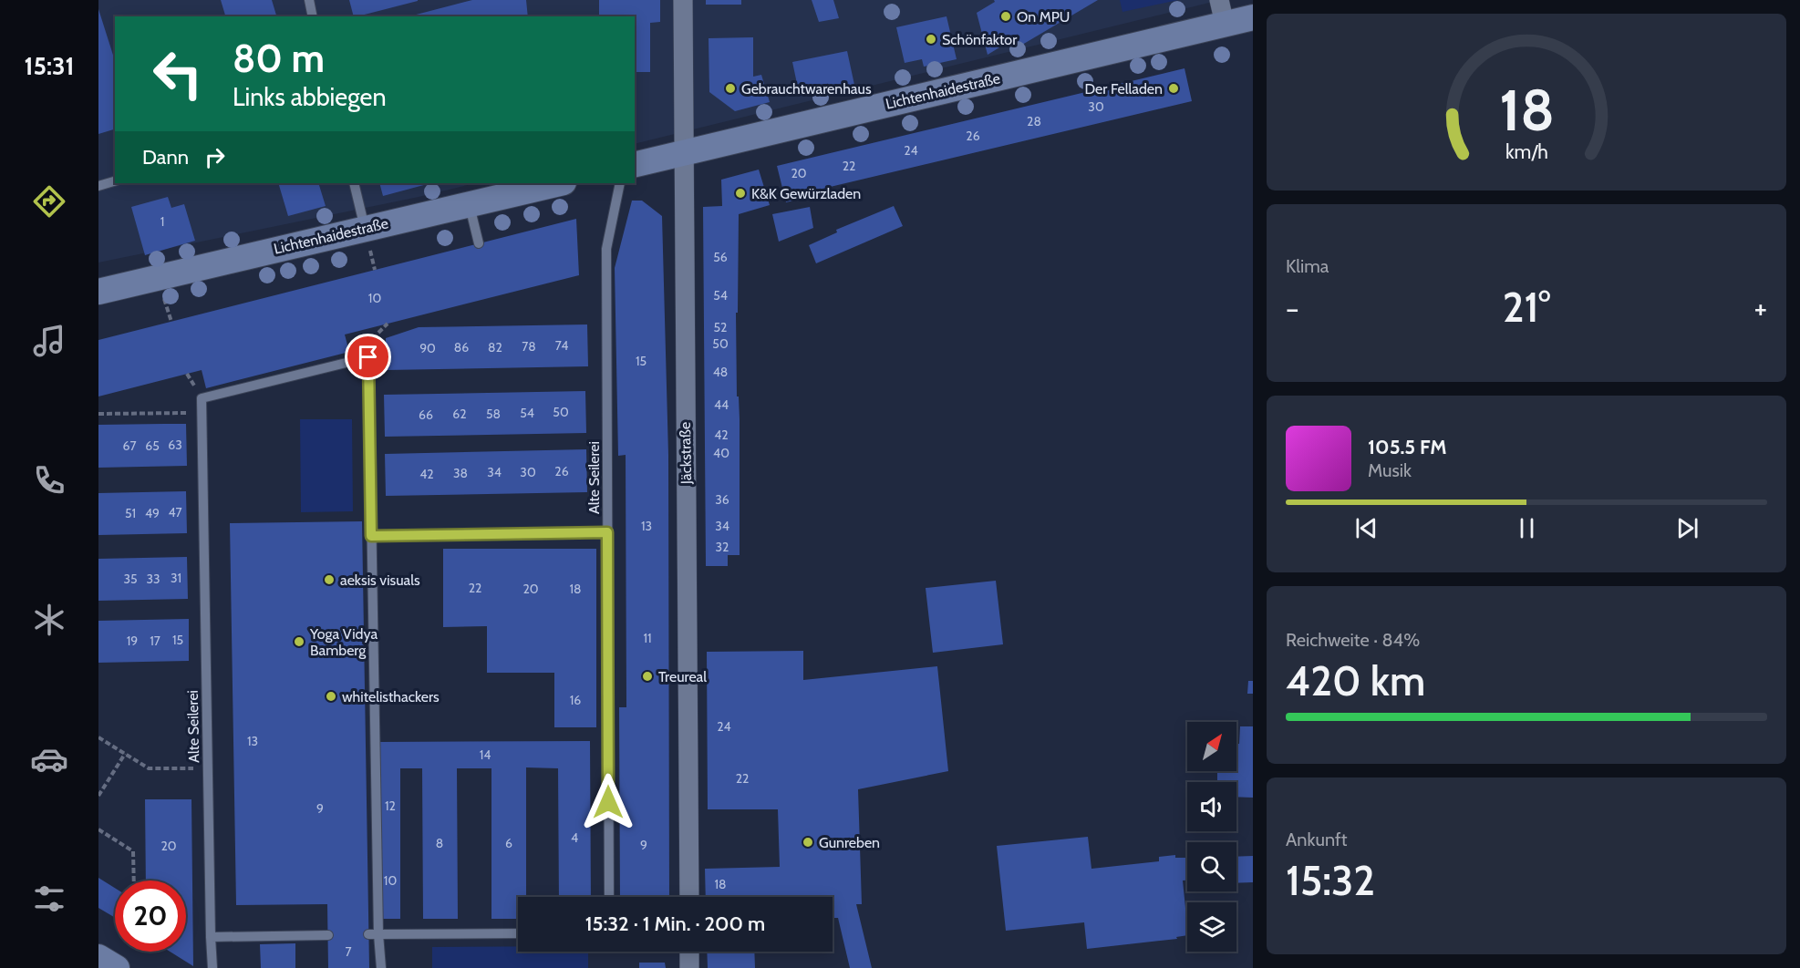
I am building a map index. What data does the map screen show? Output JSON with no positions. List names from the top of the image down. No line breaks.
{"streets":{"street":["Lichtenhaidestraße","Jäckstraße"],"lane":["Alte Seilerei"]},"crossings":[["Lichtenhaidestraße","Jäckstraße"]],"places":["On MPU","Schönfaktor","Gebrauchtwarenhaus","Der Felladen","K&K Gewürzladen","aeksis visuals","Yoga Vidya Bamberg","Treureal","whitelisthackers","Gunreben"],"house_numbers":["30","28","26","24","22","20","1","56","54","10","52","50","74","78","86","82","90","15","48","44","50","54","62","58","66","42","63","67","65","40","26","34","30","38","42","36","47","51","49","13","34","32","31","35","33","22","20","18","11","15","19","17","16","24","13","14","22","12","9","4","8","6","9","20","10","18","7"],"north":"top right","page":{"tabs":"15:31","turn":["80 m","Links abbiegen"],"then":"Dann","tile":["Klima",["Reichweite · 84%","420 km"],["Ankunft","15:32"]],"heat":["−","21°","+"],"song":["105.5 FM","Musik"],"limit":"20","trip":"15:32 · 1 Min. · 200 m","gauge":["18","km/h"]}}
